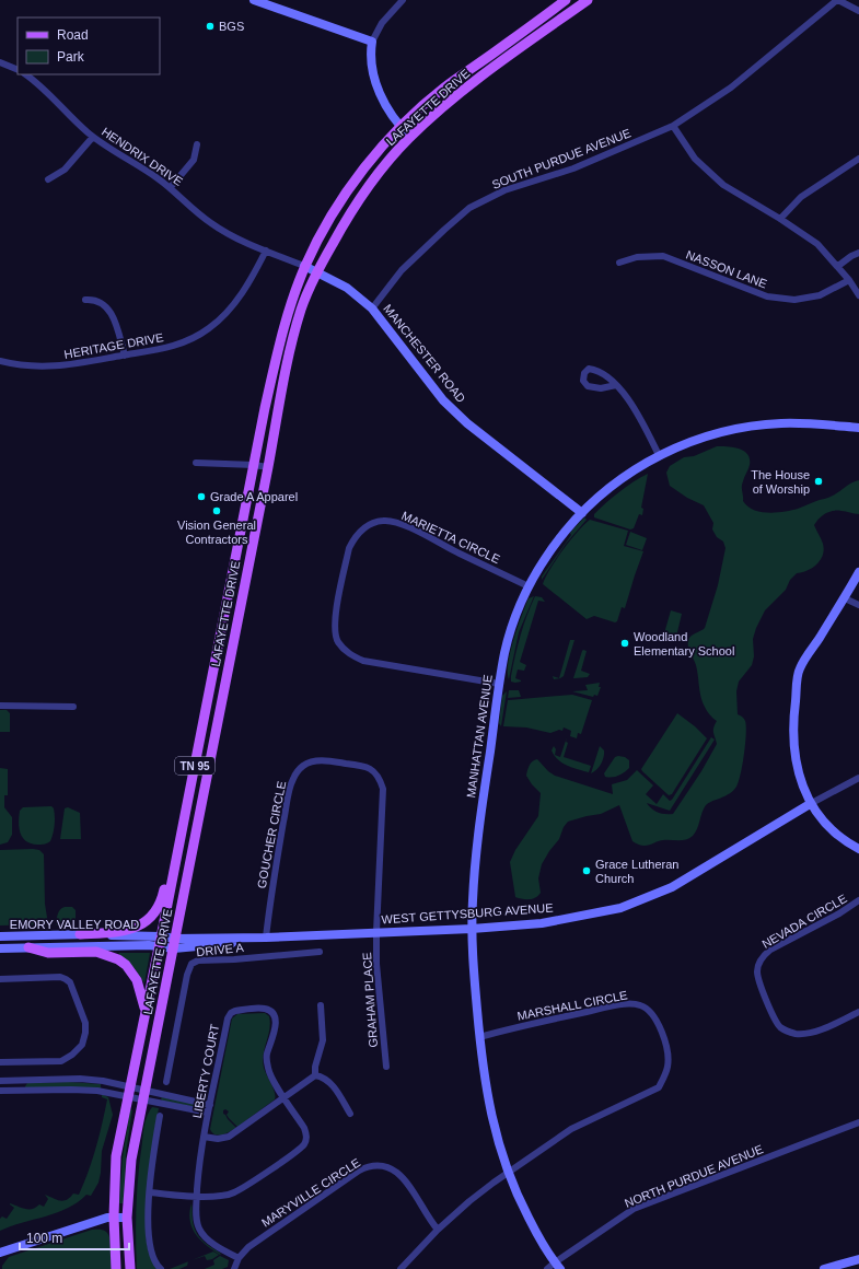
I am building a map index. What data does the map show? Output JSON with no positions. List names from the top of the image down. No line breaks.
{"streets":{"main road":["LAFAYETTE DRIVE","TN 95"],"street":["HENDRIX DRIVE","SOUTH PURDUE AVENUE","NASSON LANE","HERITAGE DRIVE","MANCHESTER ROAD","MARIETTA CIRCLE","MANHATTAN AVENUE","GOUCHER CIRCLE","WEST GETTYSBURG AVENUE","NEVADA CIRCLE","EMORY VALLEY ROAD","DRIVE A","GRAHAM PLACE","MARSHALL CIRCLE","LIBERTY COURT","NORTH PURDUE AVENUE","MARYVILLE CIRCLE"]},"crossings":[["LAFAYETTE DRIVE","HENDRIX DRIVE"],["LAFAYETTE DRIVE","MANCHESTER ROAD"],["LAFAYETTE DRIVE","WEST GETTYSBURG AVENUE"],["LAFAYETTE DRIVE","EMORY VALLEY ROAD"],["HENDRIX DRIVE","HERITAGE DRIVE"],["HENDRIX DRIVE","MANCHESTER ROAD"],["SOUTH PURDUE AVENUE","MANCHESTER ROAD"],["MANCHESTER ROAD","MANHATTAN AVENUE"],["MARIETTA CIRCLE","MANHATTAN AVENUE"],["MANHATTAN AVENUE","WEST GETTYSBURG AVENUE"],["MANHATTAN AVENUE","MARSHALL CIRCLE"],["MANHATTAN AVENUE","NORTH PURDUE AVENUE"],["GOUCHER CIRCLE","WEST GETTYSBURG AVENUE"],["GOUCHER CIRCLE","GRAHAM PLACE"],["WEST GETTYSBURG AVENUE","EMORY VALLEY ROAD"],["WEST GETTYSBURG AVENUE","GRAHAM PLACE"],["MARSHALL CIRCLE","MARYVILLE CIRCLE"],["LIBERTY COURT","MARYVILLE CIRCLE"]],"places":["BGS","The House of Worship","Grade A Apparel","Vision General Contractors","Woodland Elementary School","Grace Lutheran Church"],"legend":["Road","Park"],"scale_bar":"100 m"}
